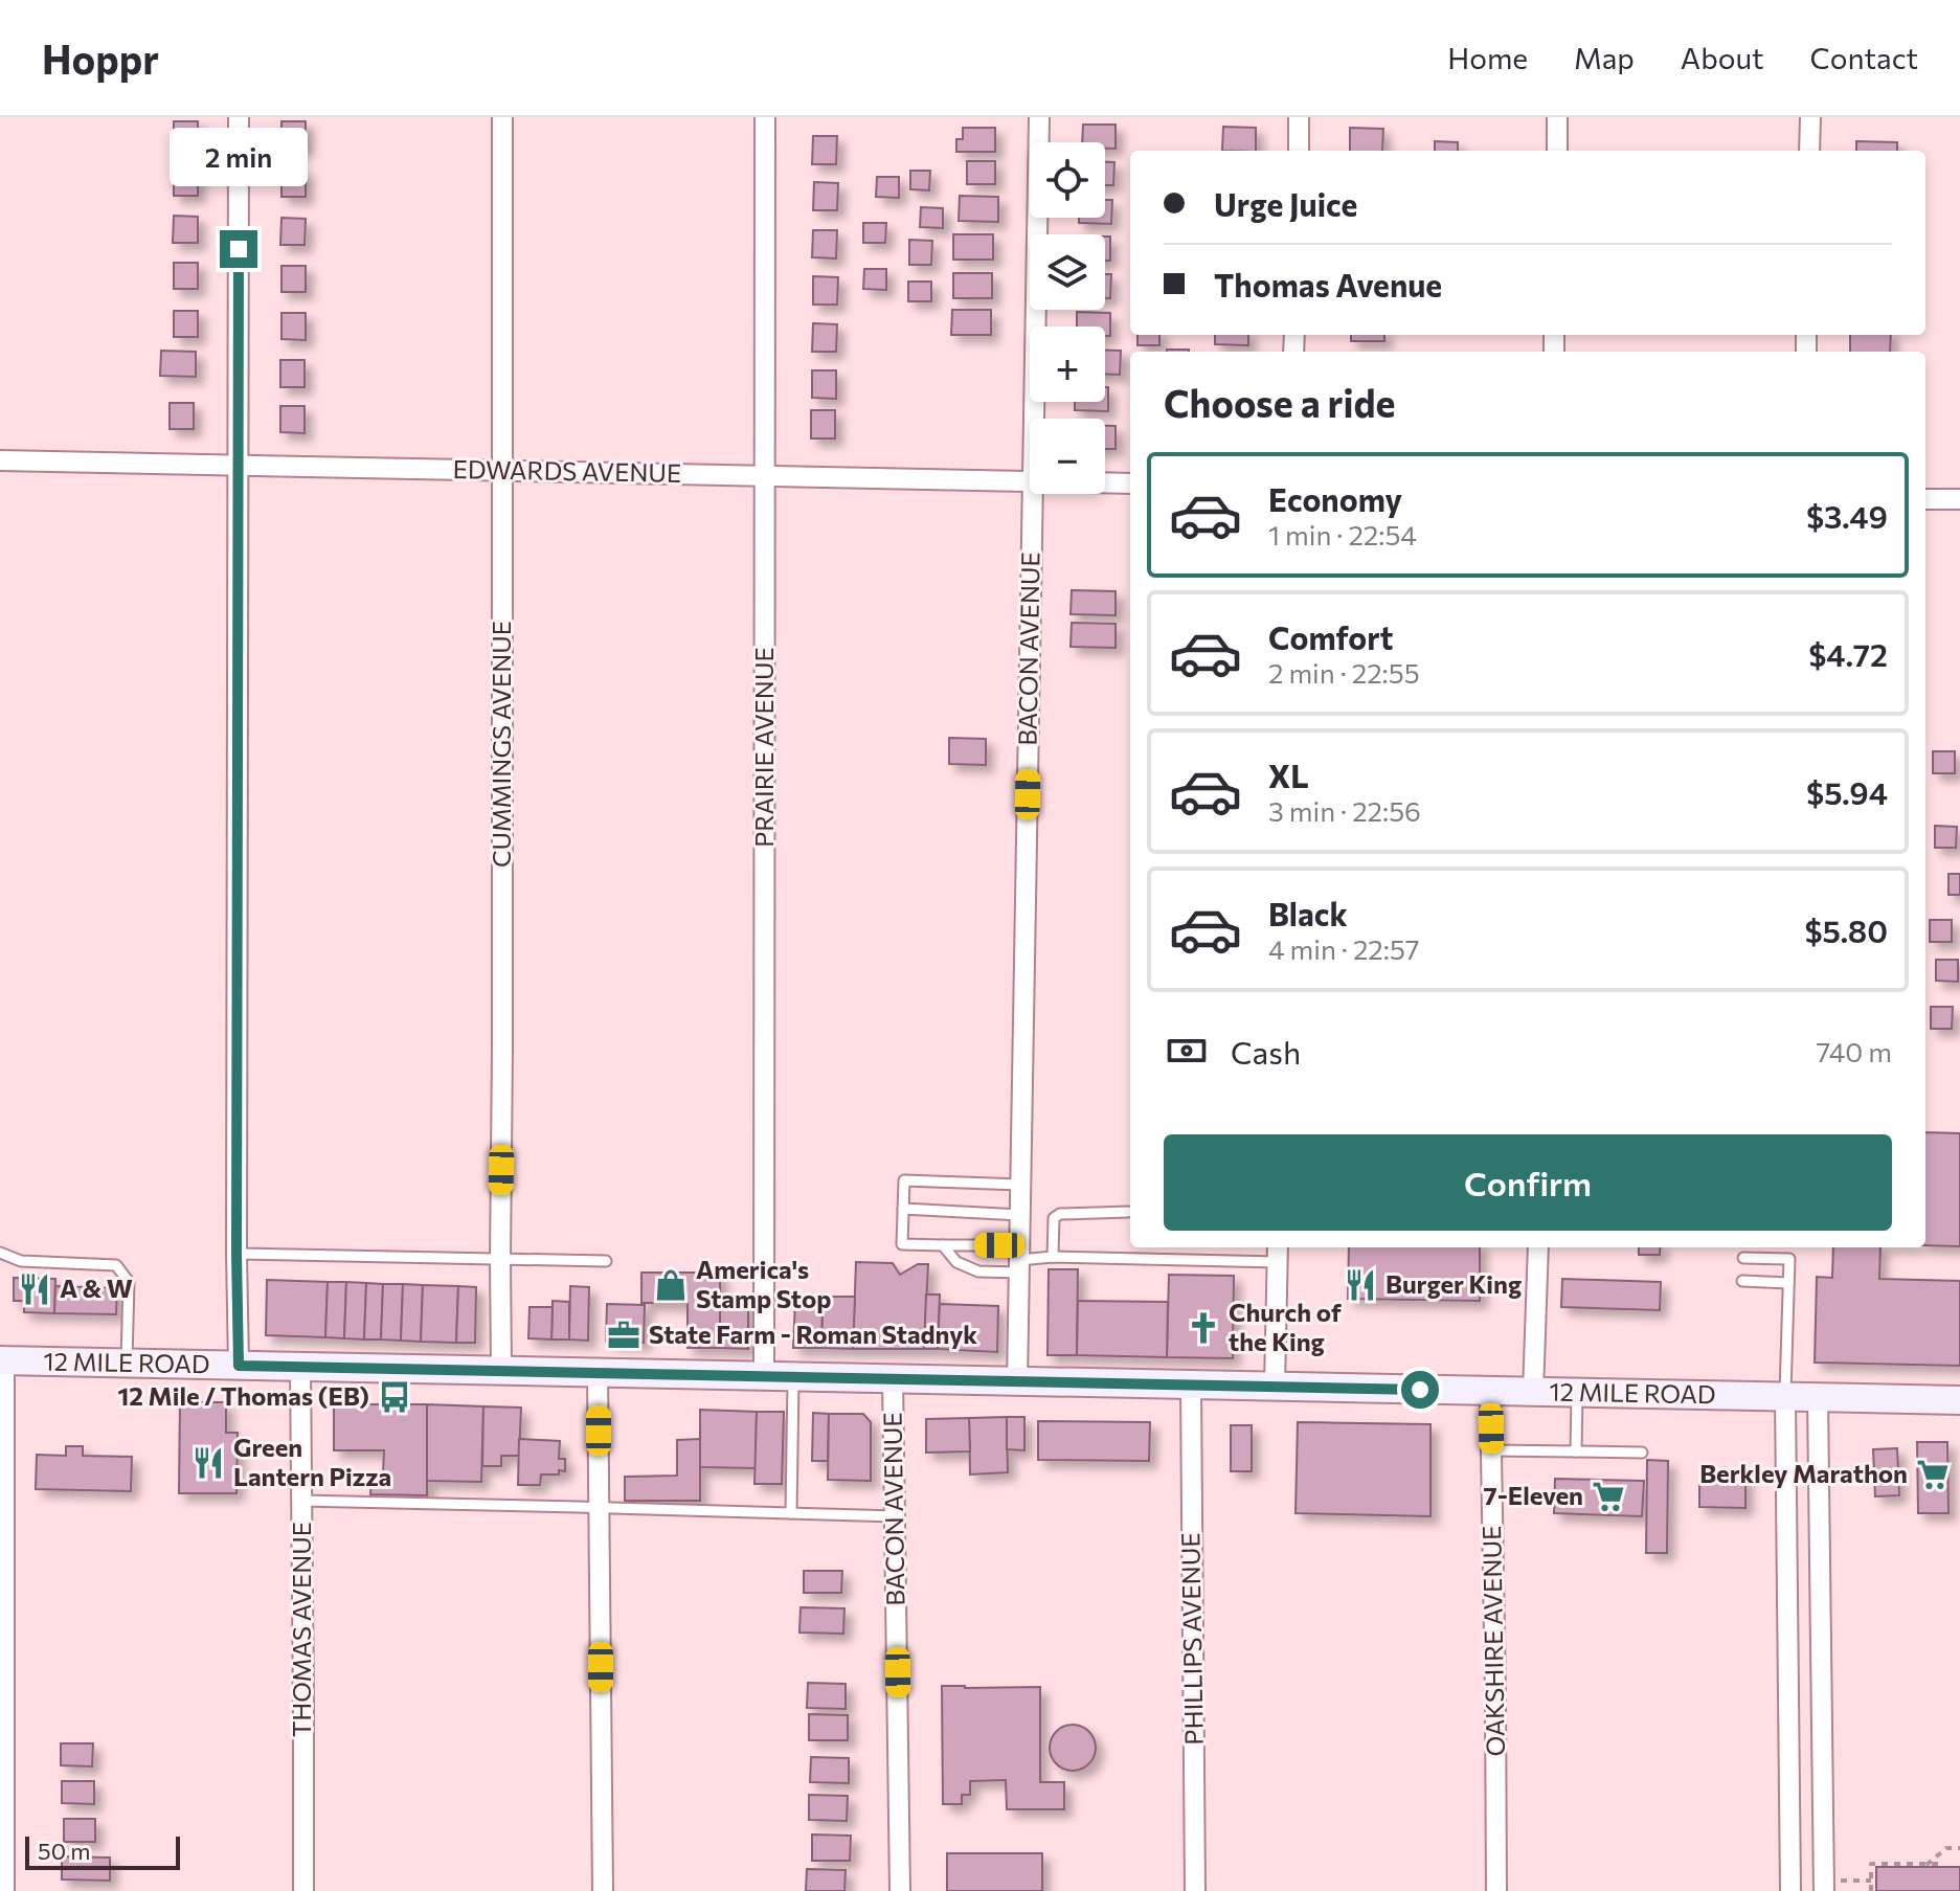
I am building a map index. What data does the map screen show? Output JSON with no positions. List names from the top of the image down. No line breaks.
{"streets":{"main road":["12 MILE ROAD"],"street":["EDWARDS AVENUE","BACON AVENUE","CUMMINGS AVENUE","PRAIRIE AVENUE","THOMAS AVENUE","PHILLIPS AVENUE","OAKSHIRE AVENUE"]},"crossings":[["EDWARDS AVENUE","CUMMINGS AVENUE"],["EDWARDS AVENUE","PRAIRIE AVENUE"],["BACON AVENUE","12 MILE ROAD"],["CUMMINGS AVENUE","12 MILE ROAD"],["PRAIRIE AVENUE","12 MILE ROAD"],["12 MILE ROAD","THOMAS AVENUE"],["12 MILE ROAD","PHILLIPS AVENUE"],["12 MILE ROAD","OAKSHIRE AVENUE"]],"places":{"shop":["America's Stamp Stop"],"restaurant":["Burger King","A & W","Green Lantern Pizza"],"church":["Church of the King"],"office":["State Farm - Roman Stadnyk"],"bus stop":["12 Mile / Thomas (EB)"],"supermarket":["Berkley Marathon","7-Eleven"]},"scale_bar":"50 m","page":{"header":"Hoppr","nav":["Home","Map","About","Contact"],"bubble":"2 min","map_buttons":["+","−"],"banner":["Urge Juice","Thomas Avenue"],"heading":"Choose a ride","list":[{"name":"Economy","note":"1 min · 22:54","value":"$3.49"},{"name":"Comfort","note":"2 min · 22:55","value":"$4.72"},{"name":"XL","note":"3 min · 22:56","value":"$5.94"},{"name":"Black","note":"4 min · 22:57","value":"$5.80"}],"pay":["Cash","740 m"],"buttons":"Confirm","scale":"50 m"}}
